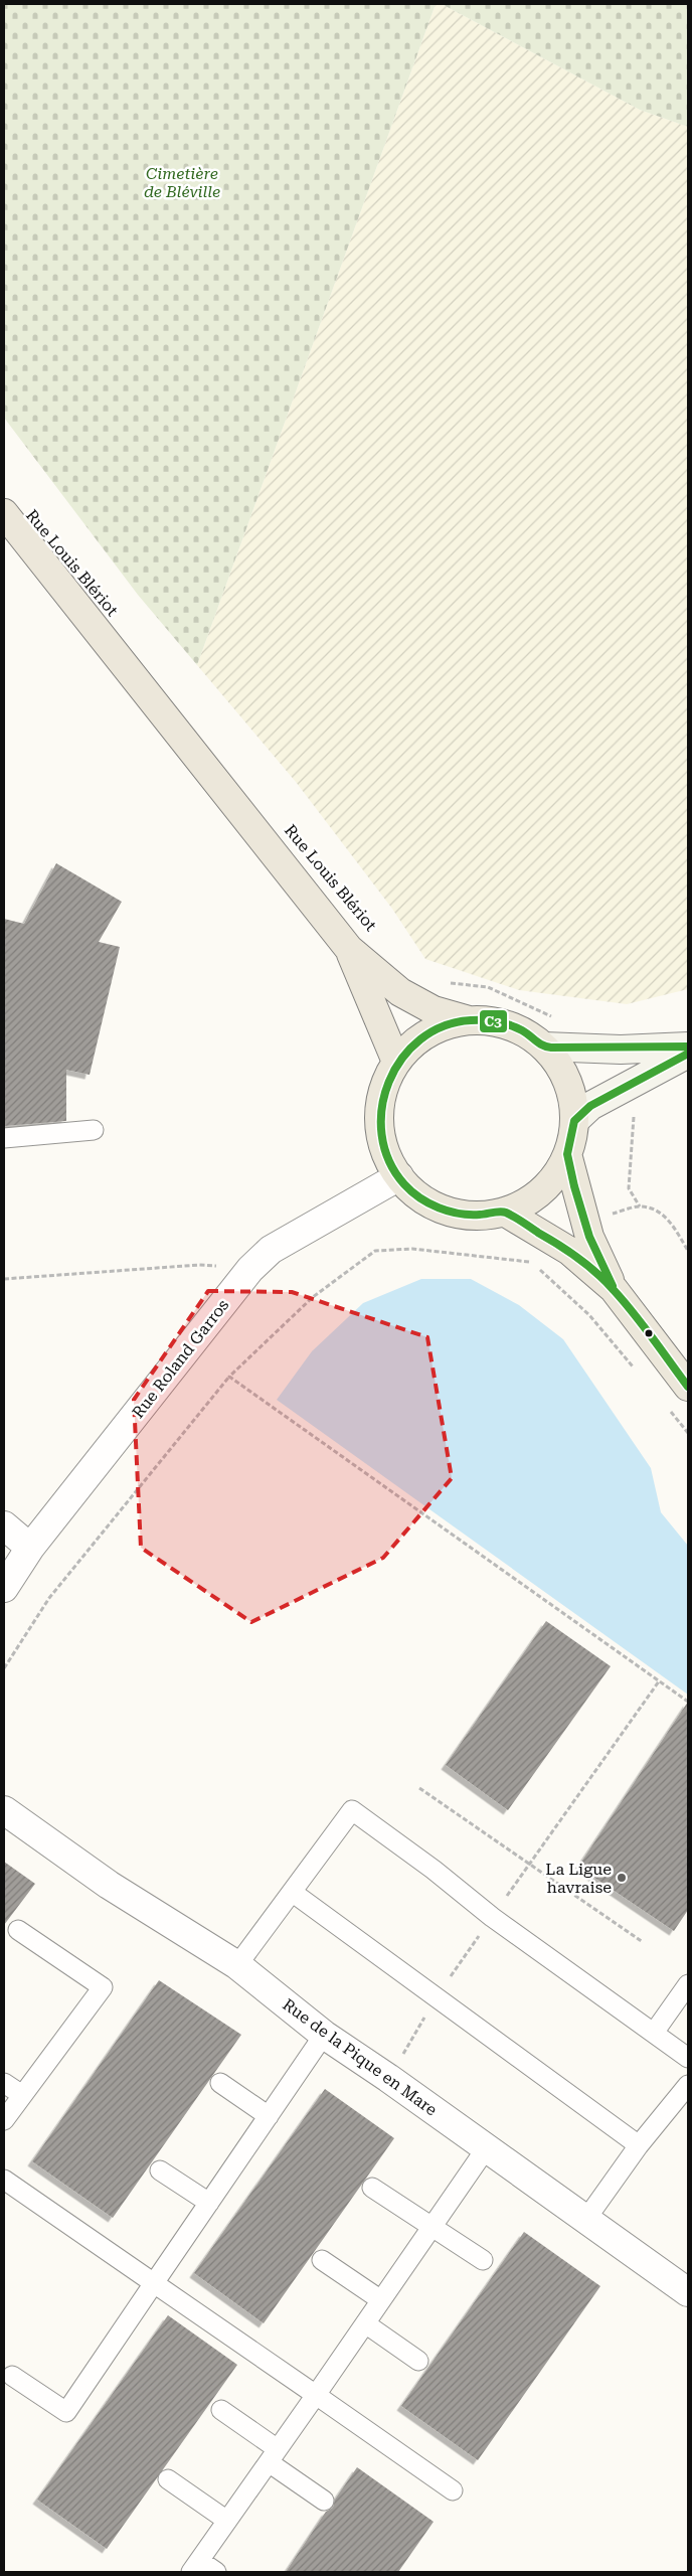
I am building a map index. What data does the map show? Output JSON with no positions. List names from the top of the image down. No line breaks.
{"streets":{"main road":["Rue Louis Blériot"],"street":["Rue Roland Garros","Rue de la Pique en Mare"]},"parks":["Cimetière de Bléville"],"places":["La Ligue havraise"],"lines":["transit line C3"]}
